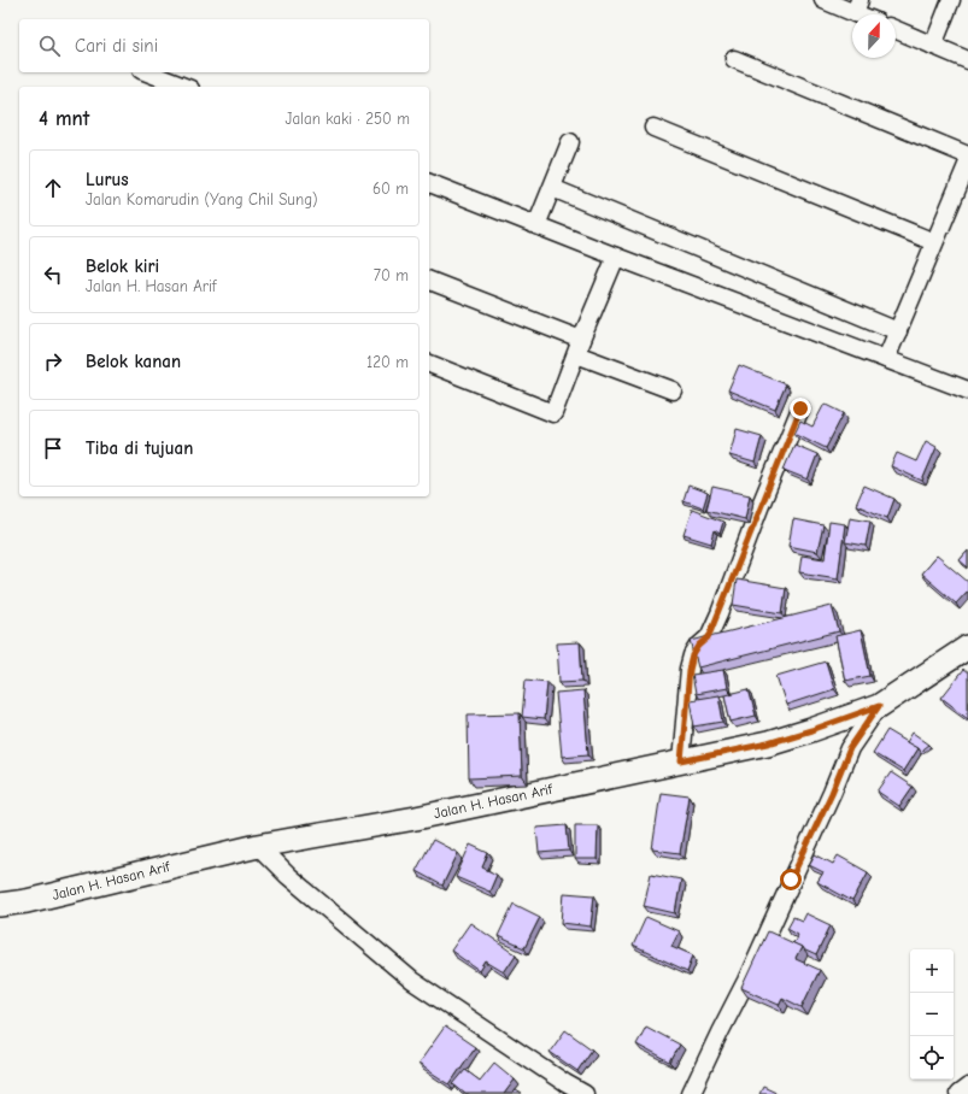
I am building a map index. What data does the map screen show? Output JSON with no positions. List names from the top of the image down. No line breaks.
{"streets":{"main road":["Jalan H. Hasan Arif"]},"north":"top","page":{"search":"Cari di sini","heading":["4 mnt","Jalan kaki · 250 m"],"list":[["Lurus","Jalan Komarudin (Yang Chil Sung)","60 m"],["Belok kiri","Jalan H. Hasan Arif","70 m"],["Belok kanan","120 m"],"Tiba di tujuan"],"map_buttons":["+","−"]}}
